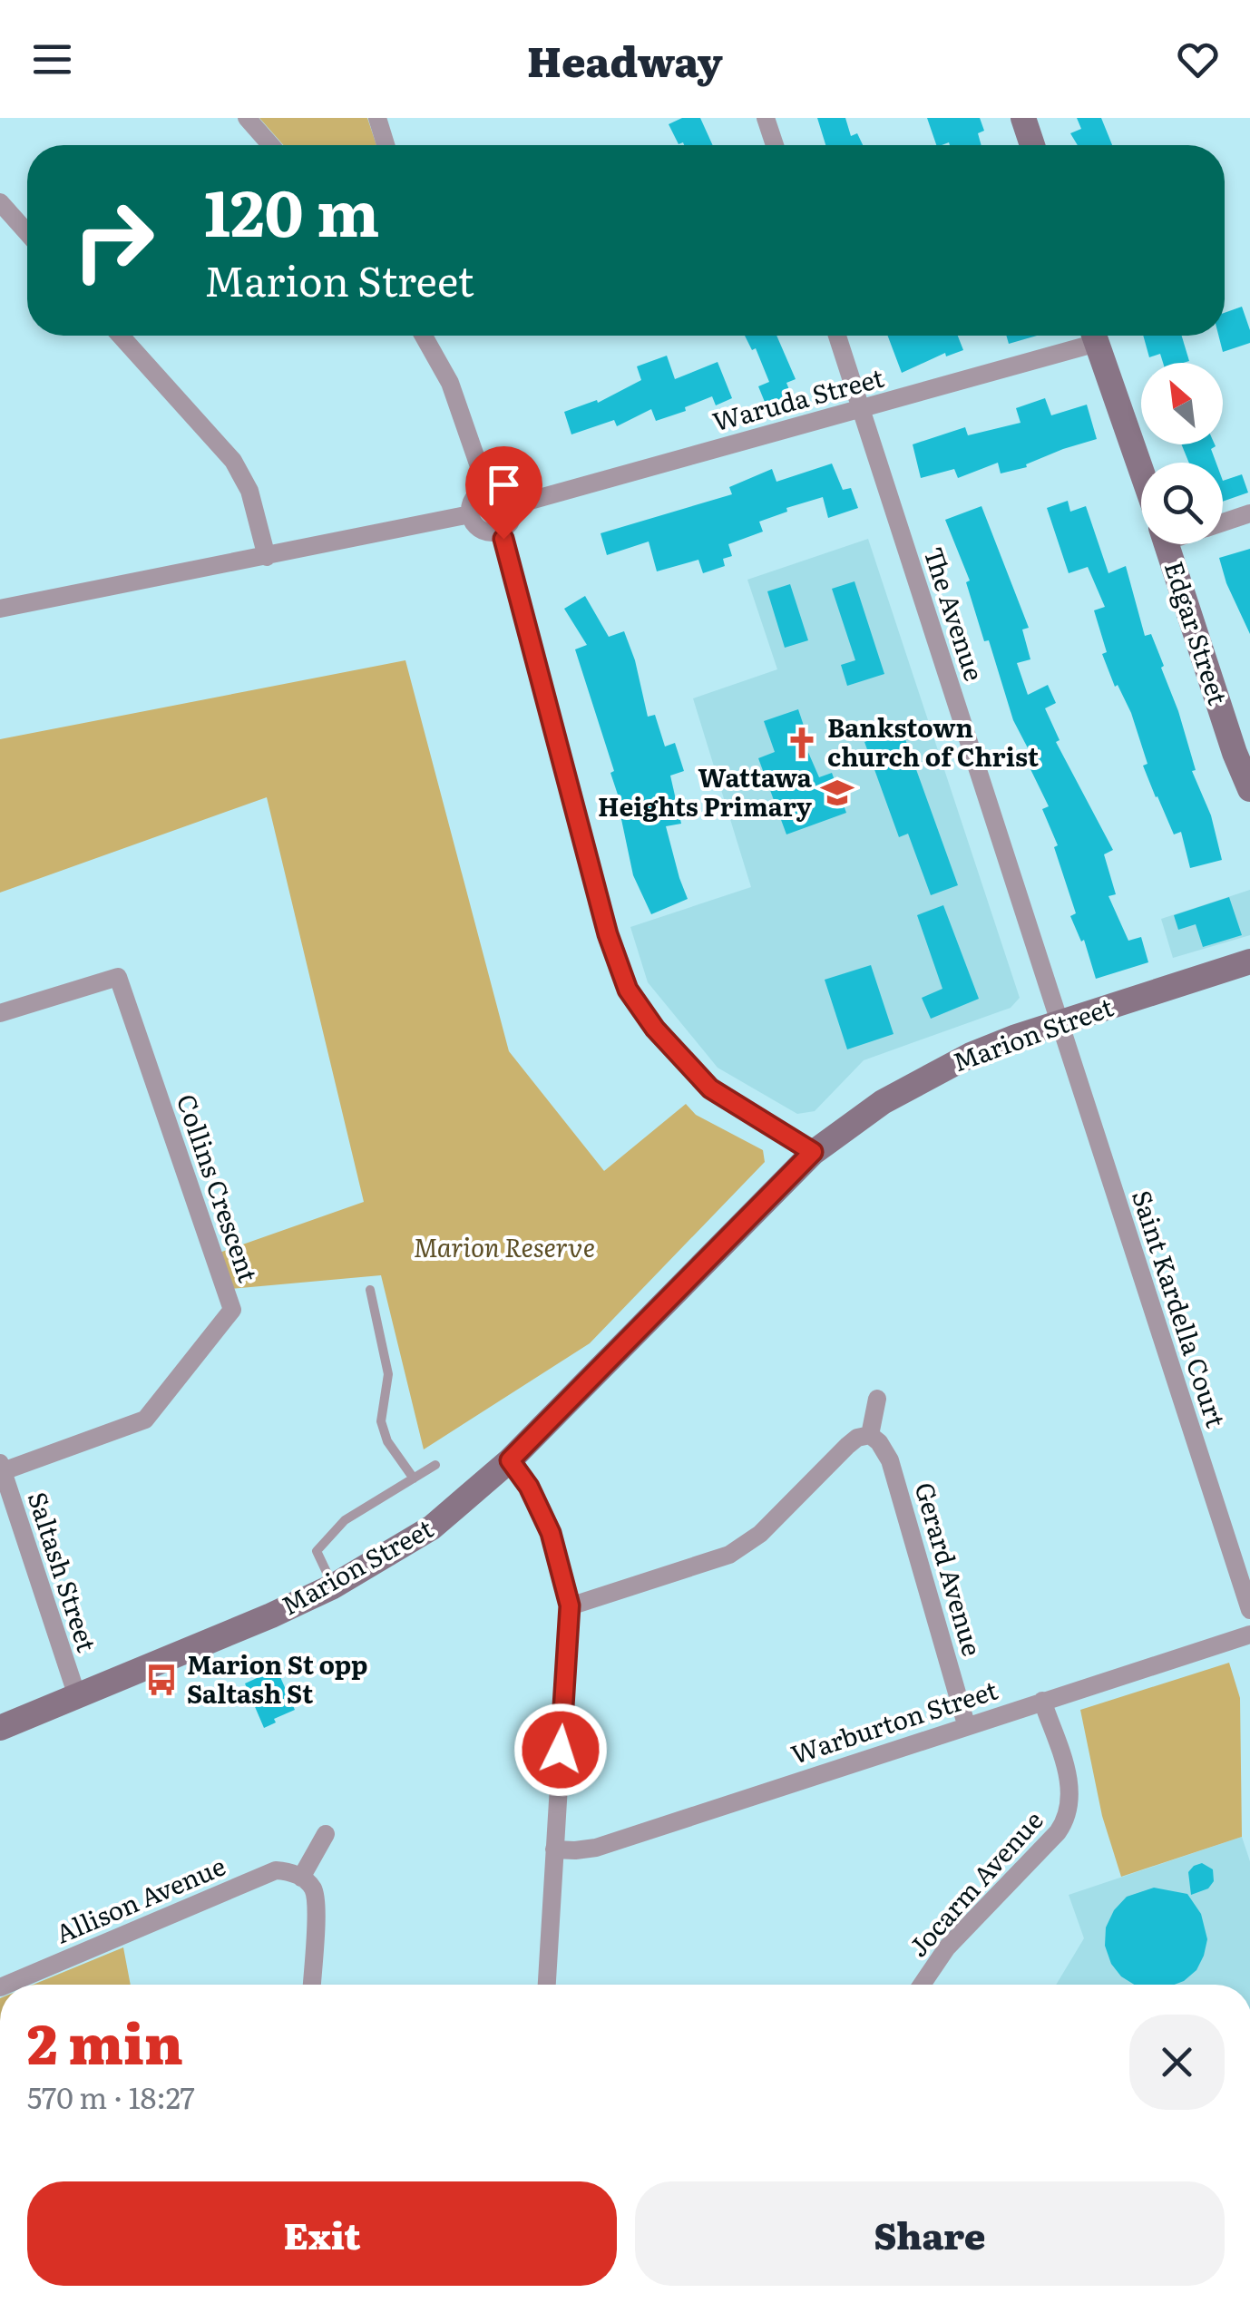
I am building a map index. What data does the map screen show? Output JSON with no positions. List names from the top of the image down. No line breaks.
{"streets":{"main road":["Edgar Street","Marion Street"],"street":["Waruda Street","The Avenue","Collins Crescent","Saint Kardella Court","Gerard Avenue","Saltash Street","Warburton Street","Jocarm Avenue","Allison Avenue"]},"crossings":[["Waruda Street","The Avenue"],["The Avenue","Marion Street"],["The Avenue","Saint Kardella Court"],["Marion Street","Saint Kardella Court"],["Marion Street","Saltash Street"],["Collins Crescent","Saltash Street"],["Gerard Avenue","Warburton Street"],["Warburton Street","Jocarm Avenue"]],"parks":["Marion Reserve"],"places":{"church":["Bankstown church of Christ"],"school or university":["Wattawa Heights Primary"],"bus stop":["Marion St opp Saltash St"]},"north":"top left","page":{"header":"Headway","turn":["120 m","Marion Street"],"heading":["2 min","570 m · 18:27"],"buttons":["Exit","Share"]}}
